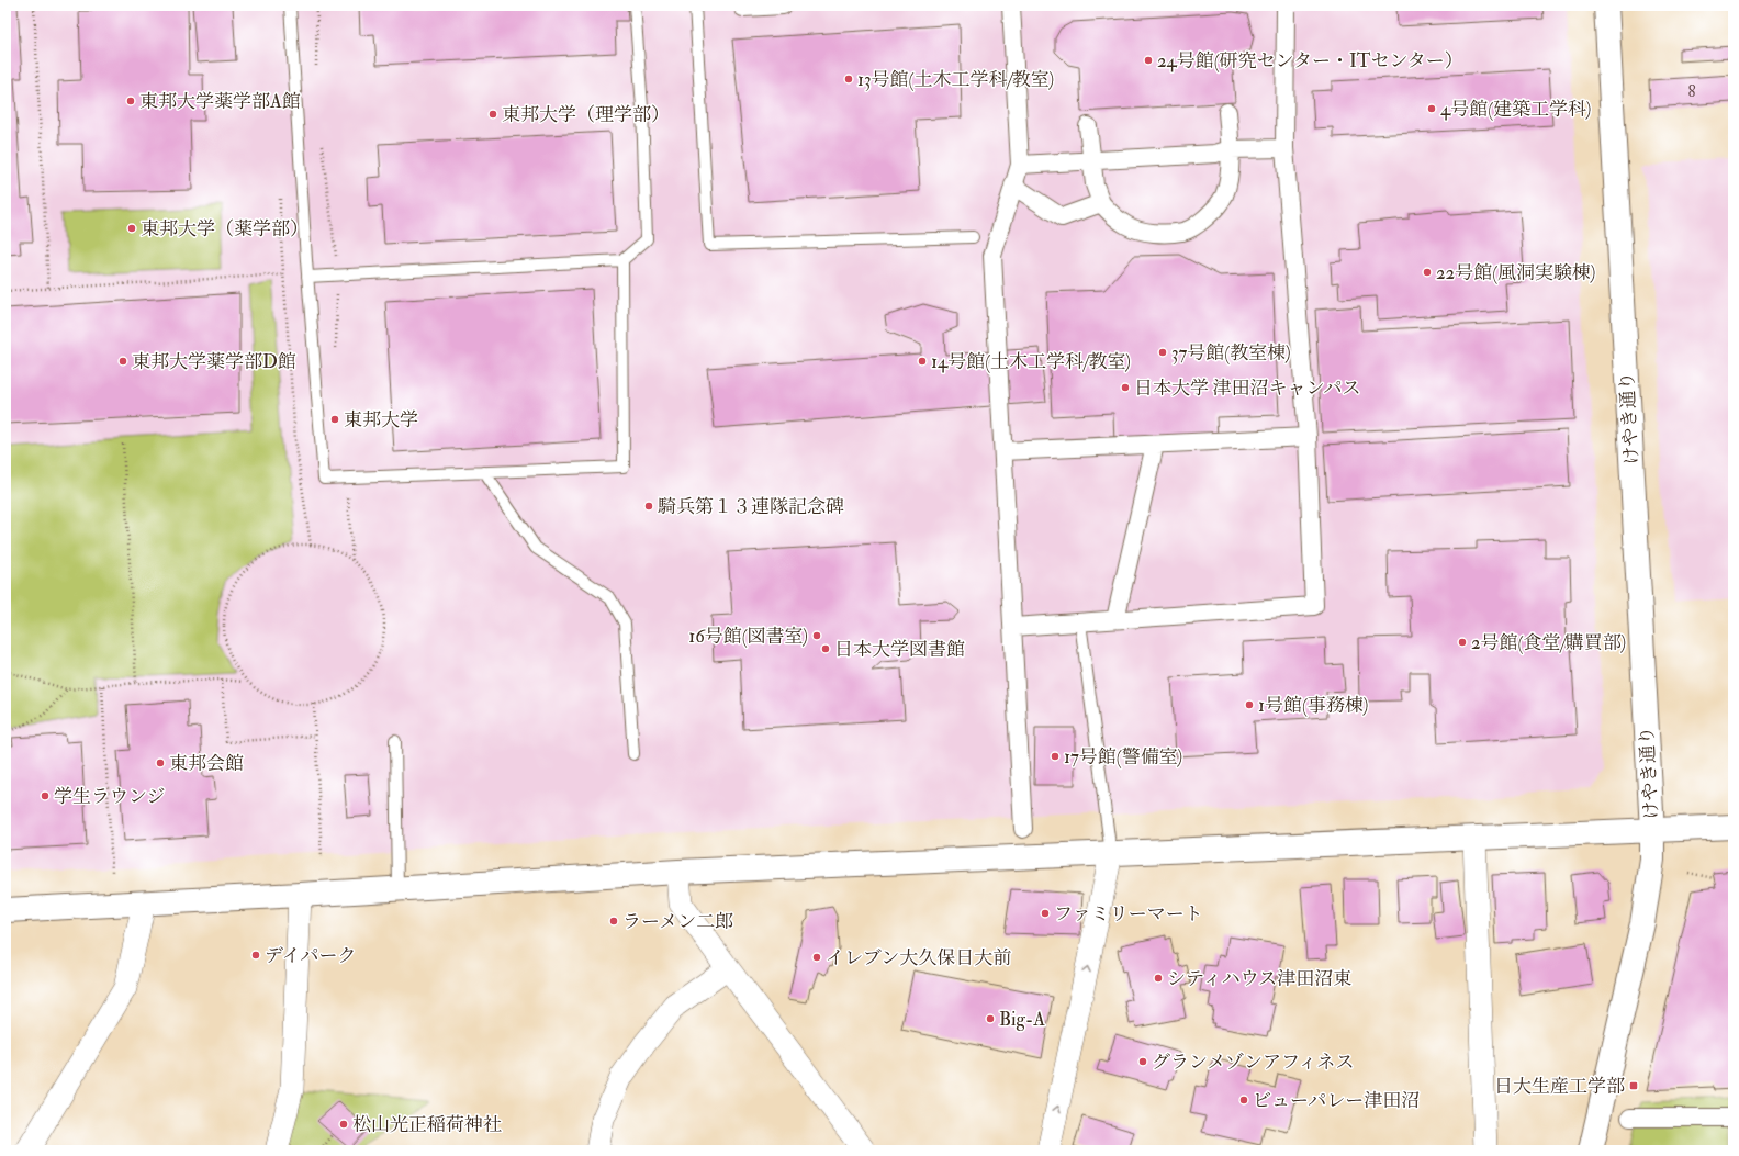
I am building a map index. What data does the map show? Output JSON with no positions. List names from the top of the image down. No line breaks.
{"streets":{"street":["けやき通り"]},"places":{"other":["24号館(研究センター・ITセンター）","13号館(土木工学科/教室)","東邦大学薬学部A館","4号館(建築工学科)","東邦大学（理学部）","東邦大学（薬学部）","22号館(風洞実験棟)","37号館(教室棟)","東邦大学薬学部D館","14号館(土木工学科/教室)","日本大学 津田沼キャンパス","東邦大学","騎兵第１３連隊記念碑","16号館(図書室)","2号館(食堂/購買部)","日本大学図書館","1号館(事務棟)","17号館(警備室)","東邦会館","学生ラウンジ","ファミリーマート","ラーメン二郎","デイパーク","イレブン大久保日大前","シティハウス津田沼東","Big-A","グランメゾンアフィネス","ビューパレー津田沼","松山光正稲荷神社"],"transit":["日大生産工学部"]},"house_numbers":["8"]}
